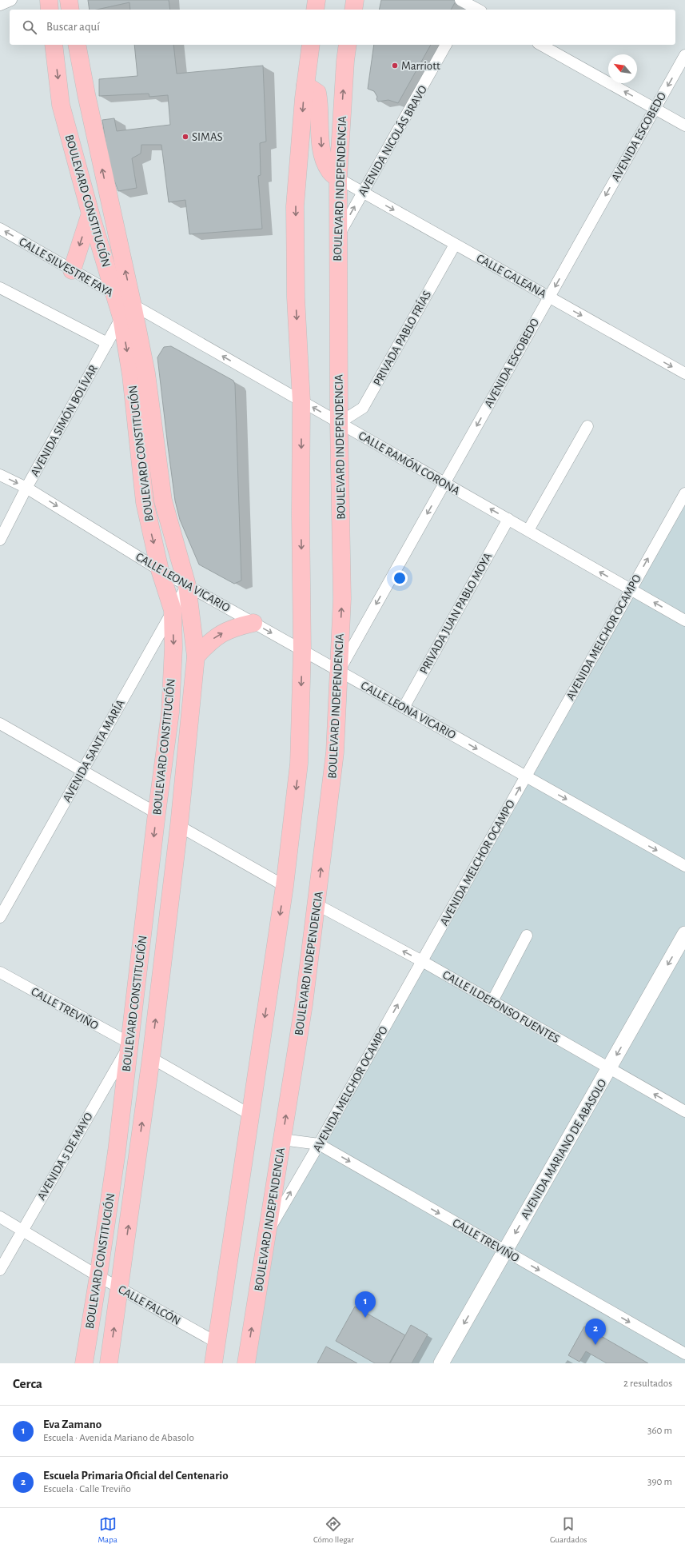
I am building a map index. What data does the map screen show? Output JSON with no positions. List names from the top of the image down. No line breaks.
{"streets":{"main road":["BOULEVARD INDEPENDENCIA","BOULEVARD CONSTITUCIÓN"],"street":["AVENIDA ESCOBEDO","AVENIDA NICOLÁS BRAVO","CALLE SILVESTRE FAYA","CALLE GALEANA","PRIVADA PABLO FRÍAS","AVENIDA SIMÓN BOLÍVAR","CALLE RAMÓN CORONA","CALLE LEONA VICARIO","PRIVADA JUAN PABLO MOYA","AVENIDA MELCHOR OCAMPO","AVENIDA SANTA MARÍA","CALLE ILDEFONSO FUENTES","CALLE TREVIÑO","AVENIDA MARIANO DE ABASOLO","AVENIDA 5 DE MAYO","CALLE FALCÓN"]},"crossings":[["AVENIDA ESCOBEDO","BOULEVARD INDEPENDENCIA"],["AVENIDA ESCOBEDO","CALLE GALEANA"],["AVENIDA ESCOBEDO","CALLE RAMÓN CORONA"],["AVENIDA ESCOBEDO","CALLE LEONA VICARIO"],["AVENIDA NICOLÁS BRAVO","BOULEVARD INDEPENDENCIA"],["AVENIDA NICOLÁS BRAVO","CALLE GALEANA"],["BOULEVARD INDEPENDENCIA","CALLE GALEANA"],["BOULEVARD INDEPENDENCIA","PRIVADA PABLO FRÍAS"],["BOULEVARD INDEPENDENCIA","CALLE RAMÓN CORONA"],["BOULEVARD INDEPENDENCIA","CALLE LEONA VICARIO"],["BOULEVARD INDEPENDENCIA","AVENIDA MELCHOR OCAMPO"],["BOULEVARD INDEPENDENCIA","CALLE ILDEFONSO FUENTES"],["BOULEVARD INDEPENDENCIA","CALLE TREVIÑO"],["BOULEVARD CONSTITUCIÓN","CALLE SILVESTRE FAYA"],["BOULEVARD CONSTITUCIÓN","AVENIDA SIMÓN BOLÍVAR"],["BOULEVARD CONSTITUCIÓN","CALLE RAMÓN CORONA"],["BOULEVARD CONSTITUCIÓN","CALLE LEONA VICARIO"],["BOULEVARD CONSTITUCIÓN","AVENIDA SANTA MARÍA"],["BOULEVARD CONSTITUCIÓN","CALLE TREVIÑO"],["BOULEVARD CONSTITUCIÓN","AVENIDA 5 DE MAYO"],["BOULEVARD CONSTITUCIÓN","CALLE FALCÓN"],["CALLE GALEANA","PRIVADA PABLO FRÍAS"],["PRIVADA PABLO FRÍAS","CALLE RAMÓN CORONA"],["AVENIDA SIMÓN BOLÍVAR","CALLE RAMÓN CORONA"],["AVENIDA SIMÓN BOLÍVAR","CALLE LEONA VICARIO"],["CALLE RAMÓN CORONA","PRIVADA JUAN PABLO MOYA"],["CALLE RAMÓN CORONA","AVENIDA MELCHOR OCAMPO"],["CALLE LEONA VICARIO","PRIVADA JUAN PABLO MOYA"],["CALLE LEONA VICARIO","AVENIDA MELCHOR OCAMPO"],["CALLE LEONA VICARIO","AVENIDA SANTA MARÍA"],["AVENIDA MELCHOR OCAMPO","CALLE ILDEFONSO FUENTES"],["AVENIDA MELCHOR OCAMPO","CALLE TREVIÑO"],["CALLE ILDEFONSO FUENTES","AVENIDA MARIANO DE ABASOLO"],["CALLE TREVIÑO","AVENIDA MARIANO DE ABASOLO"],["CALLE TREVIÑO","AVENIDA 5 DE MAYO"],["AVENIDA 5 DE MAYO","CALLE FALCÓN"]],"one_way":["AVENIDA ESCOBEDO","CALLE GALEANA","CALLE RAMÓN CORONA","CALLE LEONA VICARIO","AVENIDA MELCHOR OCAMPO","CALLE ILDEFONSO FUENTES","CALLE TREVIÑO","AVENIDA MARIANO DE ABASOLO"],"places":["Marriott","SIMAS"],"north":"top left","page":{"search":"Buscar aquí","pins":["1","2"],"heading":["Cerca","2 resultados"],"list":[{"mark":"1","name":"Eva Zamano","note":"Escuela · Avenida Mariano de Abasolo","value":"360 m"},{"mark":"2","name":"Escuela Primaria Oficial del Centenario","note":"Escuela · Calle Treviño","value":"390 m"}],"nav":["Mapa","Cómo llegar","Guardados"]}}
